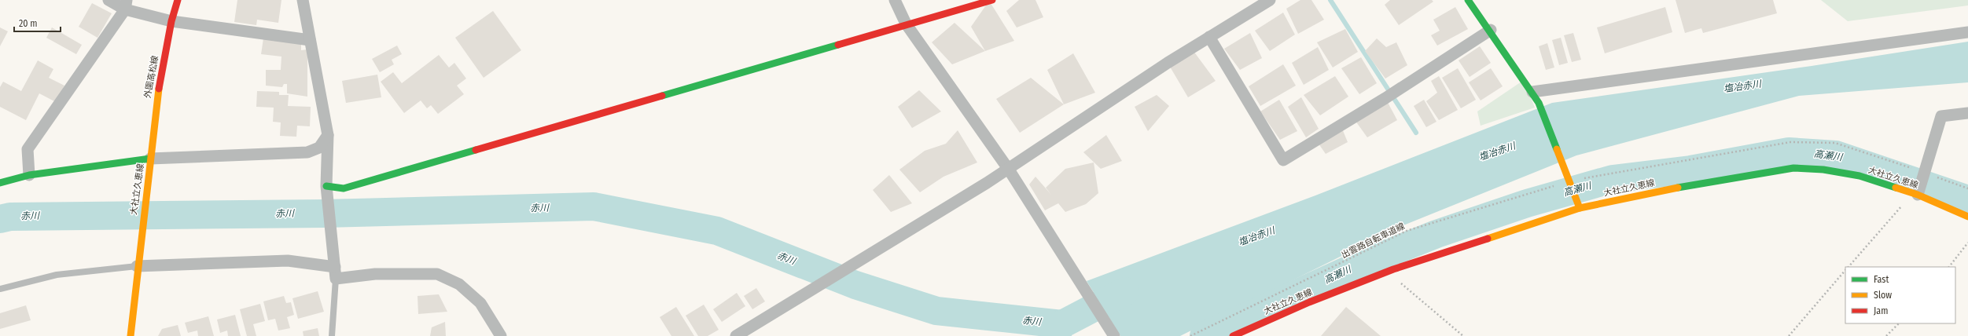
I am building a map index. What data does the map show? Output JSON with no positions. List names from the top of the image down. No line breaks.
{"streets":{"main road":["外園高松線","大社立久恵線"],"path":["出雲路自転車道線"]},"crossings":[["外園高松線","大社立久恵線"]],"water":["塩冶赤川","高瀬川","赤川"],"legend":["Fast","Slow","Jam"],"scale_bar":"20 m"}
